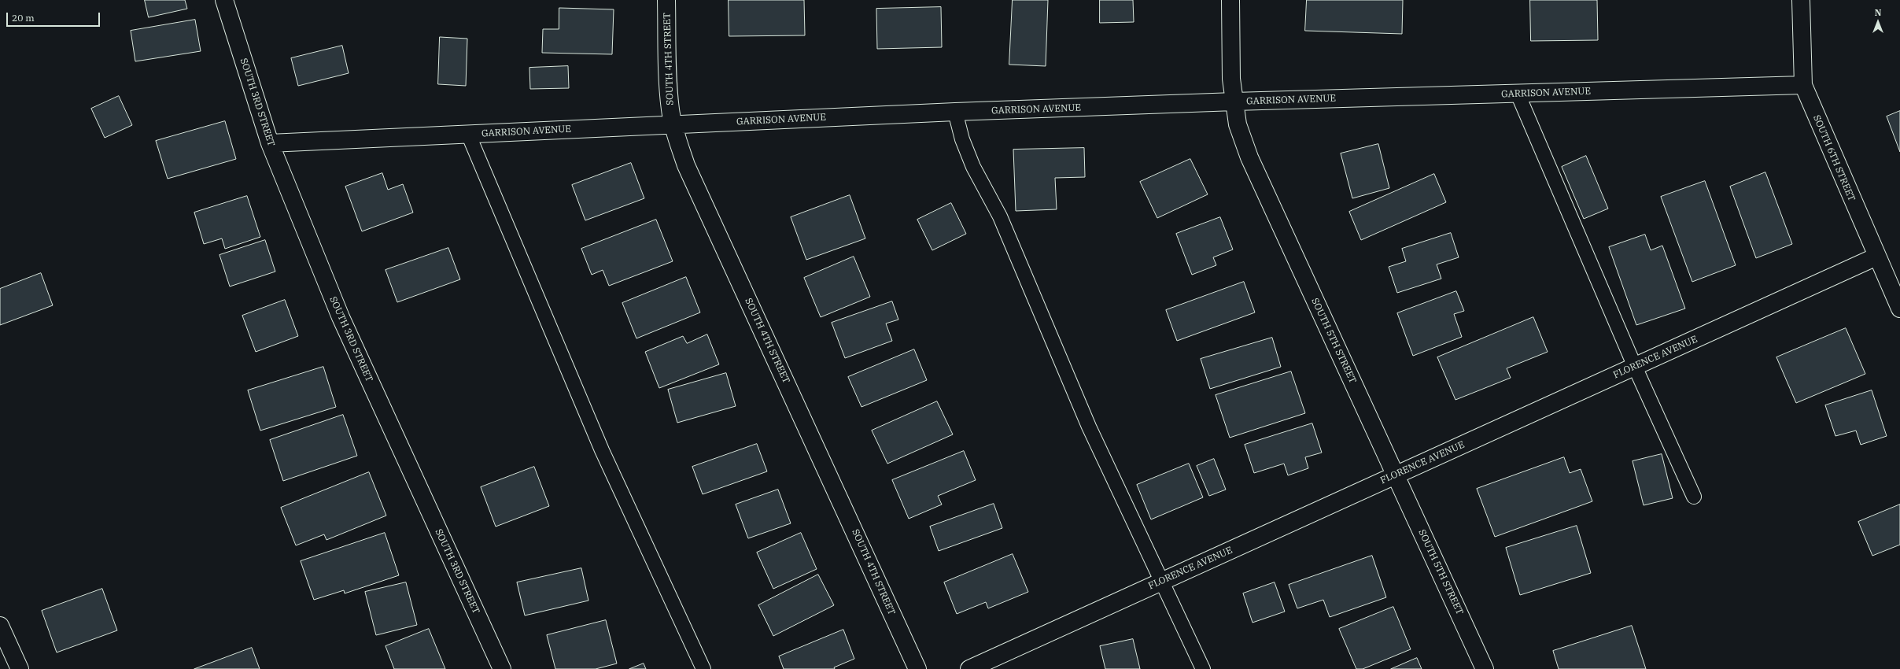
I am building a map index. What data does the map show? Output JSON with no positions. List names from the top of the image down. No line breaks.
{"streets":{"street":["SOUTH 4TH STREET","GARRISON AVENUE","SOUTH 3RD STREET","SOUTH 6TH STREET","SOUTH 5TH STREET","FLORENCE AVENUE"]},"crossings":[["SOUTH 4TH STREET","GARRISON AVENUE"],["GARRISON AVENUE","SOUTH 3RD STREET"],["GARRISON AVENUE","SOUTH 6TH STREET"],["GARRISON AVENUE","SOUTH 5TH STREET"],["SOUTH 6TH STREET","FLORENCE AVENUE"],["SOUTH 5TH STREET","FLORENCE AVENUE"]],"scale_bar":"20 m","north":"top"}
